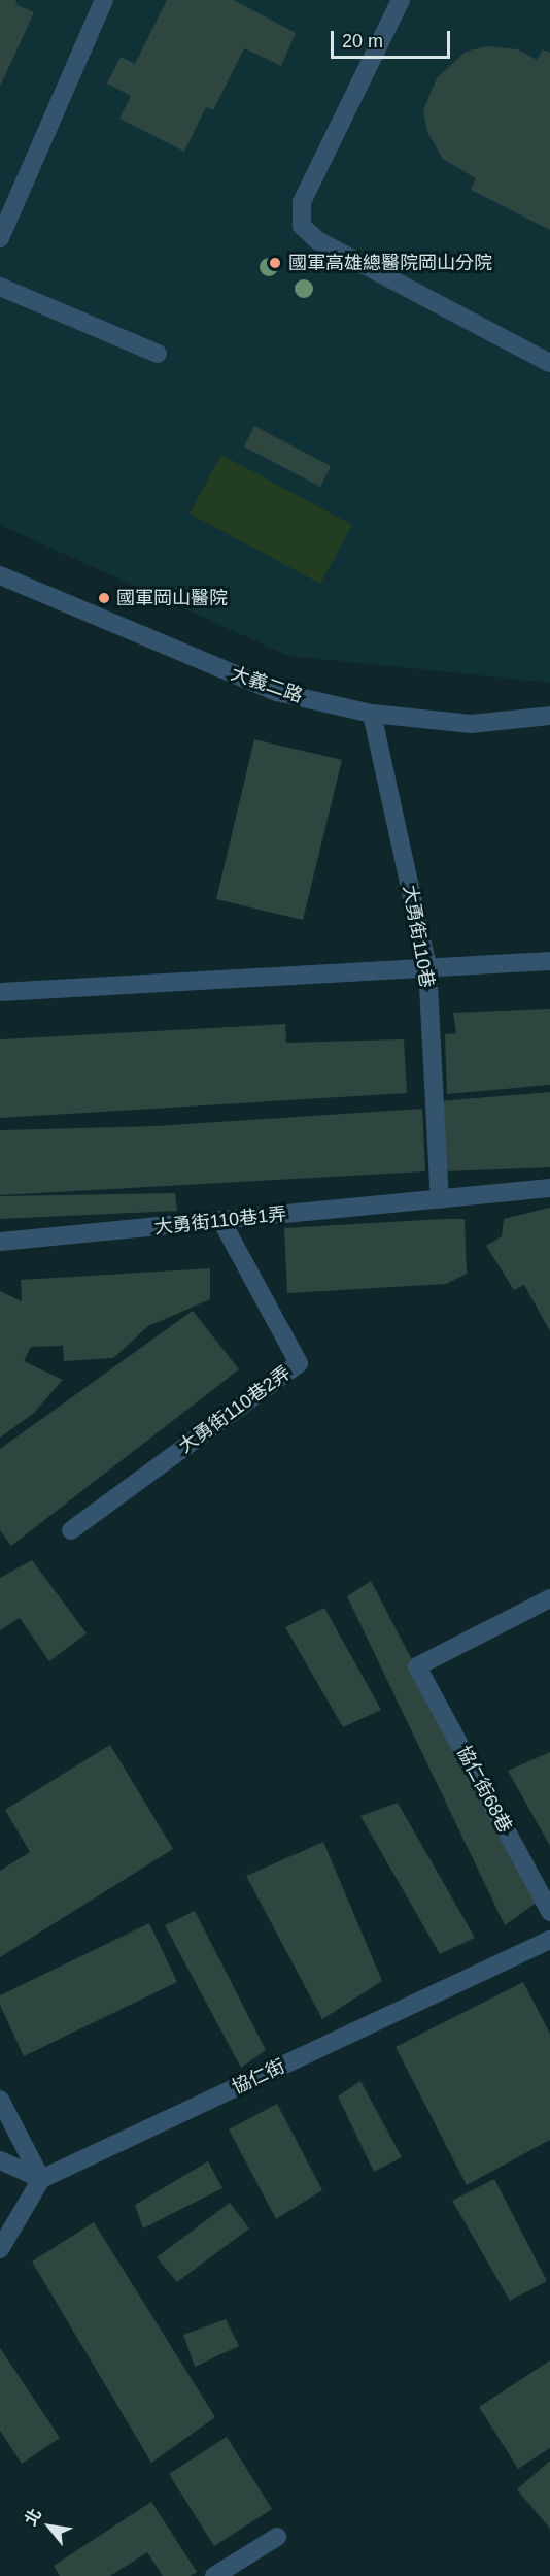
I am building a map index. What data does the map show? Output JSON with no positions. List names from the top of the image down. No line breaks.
{"streets":{"street":["大義二路","大勇街110巷","大勇街110巷1弄","大勇街110巷2弄","協仁街68巷","協仁街"]},"crossings":[["大義二路","大勇街110巷"],["大勇街110巷","大勇街110巷1弄"],["大勇街110巷1弄","大勇街110巷2弄"]],"places":["國軍高雄總醫院岡山分院","國軍岡山醫院"],"scale_bar":"20 m","north":"top left"}
